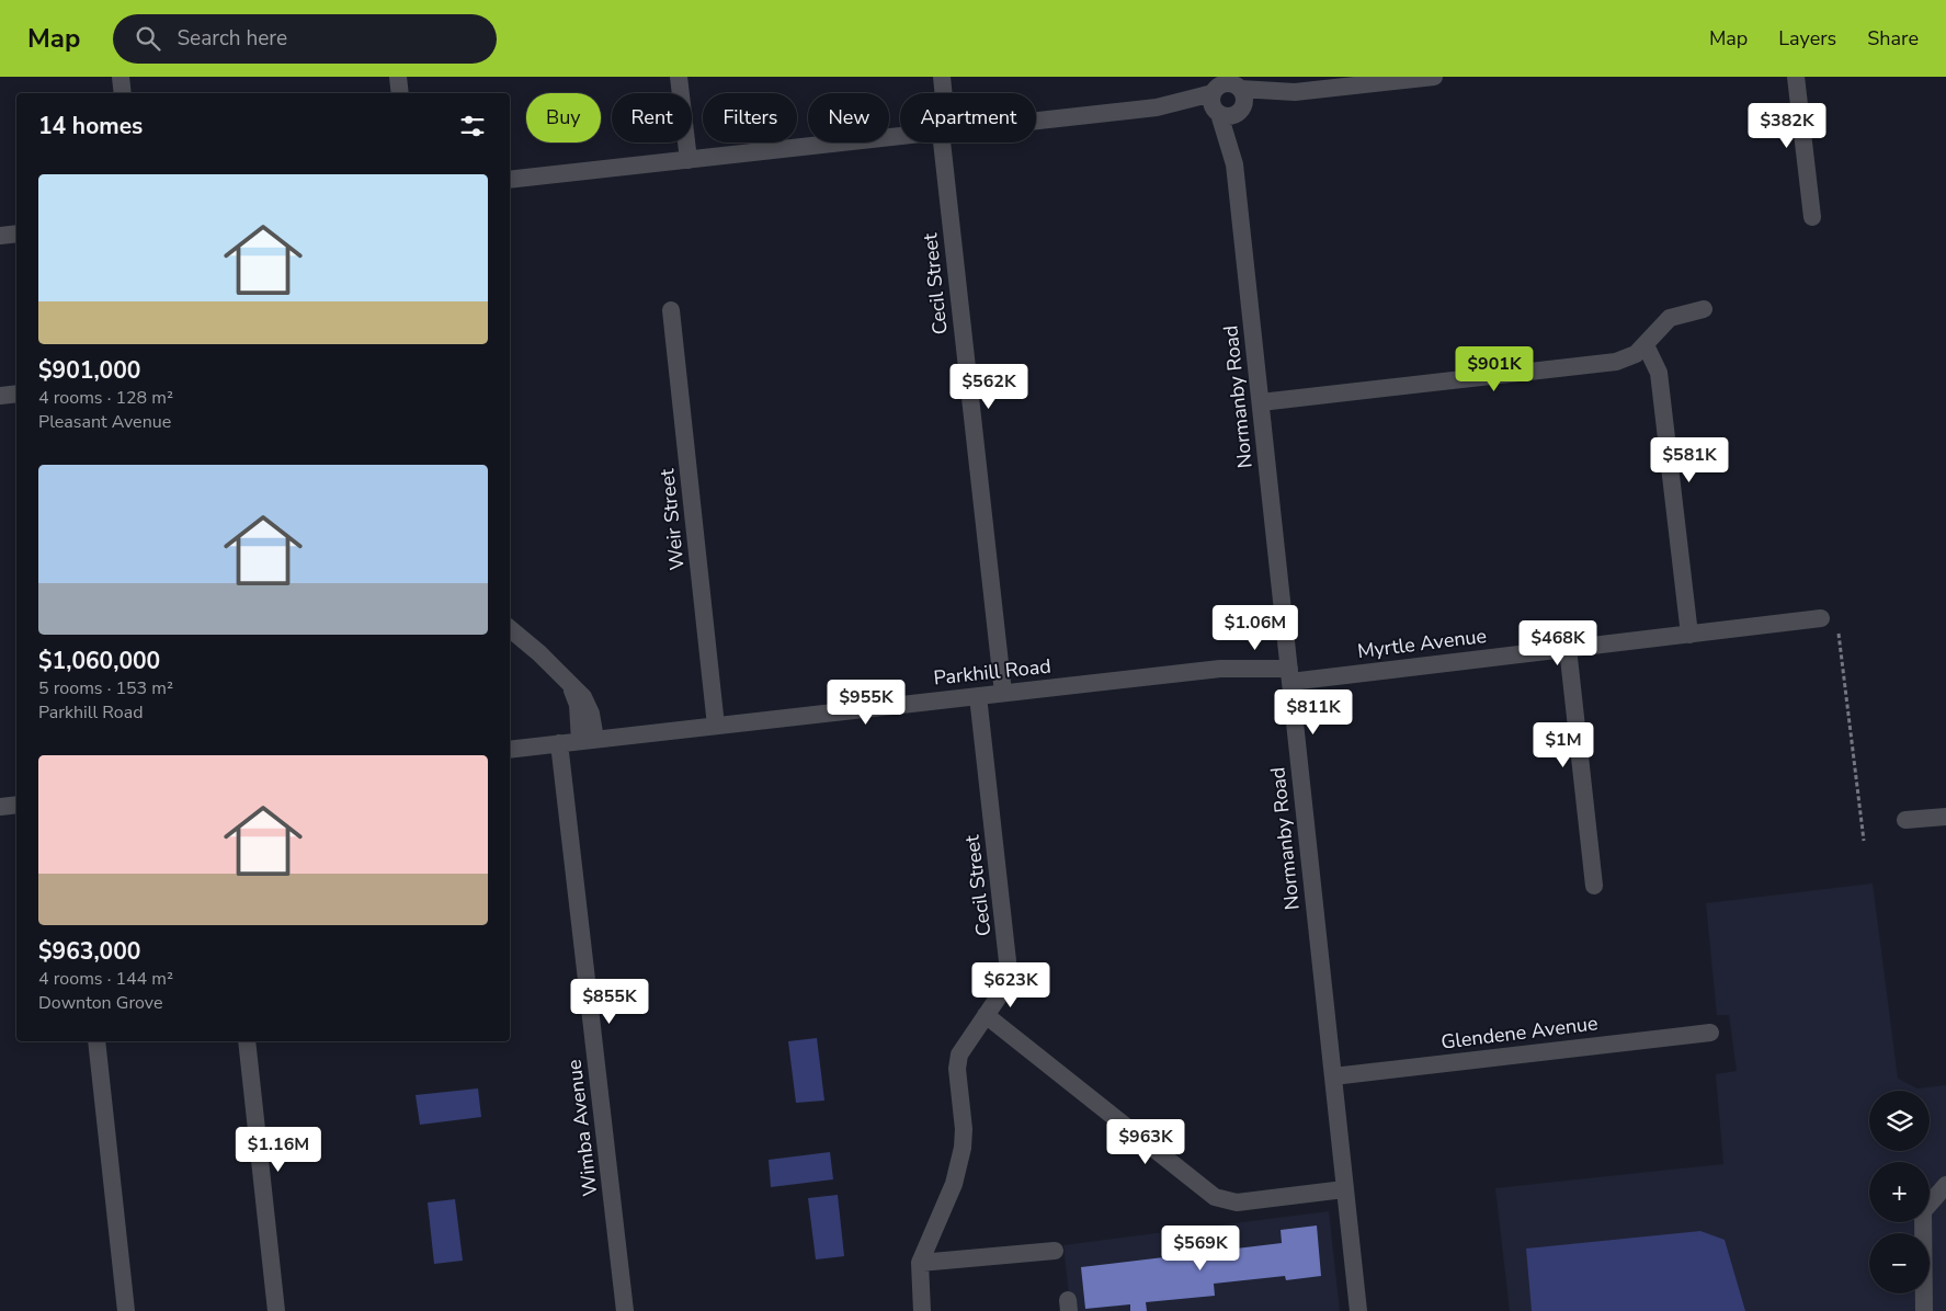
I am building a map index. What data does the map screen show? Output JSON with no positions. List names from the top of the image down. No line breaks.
{"streets":{"street":["Cecil Street","Normanby Road","Weir Street","Myrtle Avenue","Parkhill Road","Glendene Avenue","Wimba Avenue"]},"crossings":[["Cecil Street","Parkhill Road"],["Normanby Road","Myrtle Avenue"],["Normanby Road","Parkhill Road"],["Normanby Road","Glendene Avenue"],["Weir Street","Parkhill Road"],["Myrtle Avenue","Parkhill Road"],["Parkhill Road","Wimba Avenue"]],"page":{"header":"Map","search":"Search here","nav":["Map","Layers","Share"],"chip":["Buy","Rent","Filters","New","Apartment"],"heading":"14 homes","price":["$382K","$901K","$562K","$581K","$1.06M","$468K","$955K","$811K","$1M","$623K","$855K","$963K","$1.16M","$569K"],"list":[{"name":"$901,000","note":"4 rooms · 128 m² · Pleasant Avenue"},{"name":"$1,060,000","note":"5 rooms · 153 m² · Parkhill Road"},{"name":"$963,000","note":"4 rooms · 144 m² · Downton Grove"}],"map_buttons":["+","−"]}}
